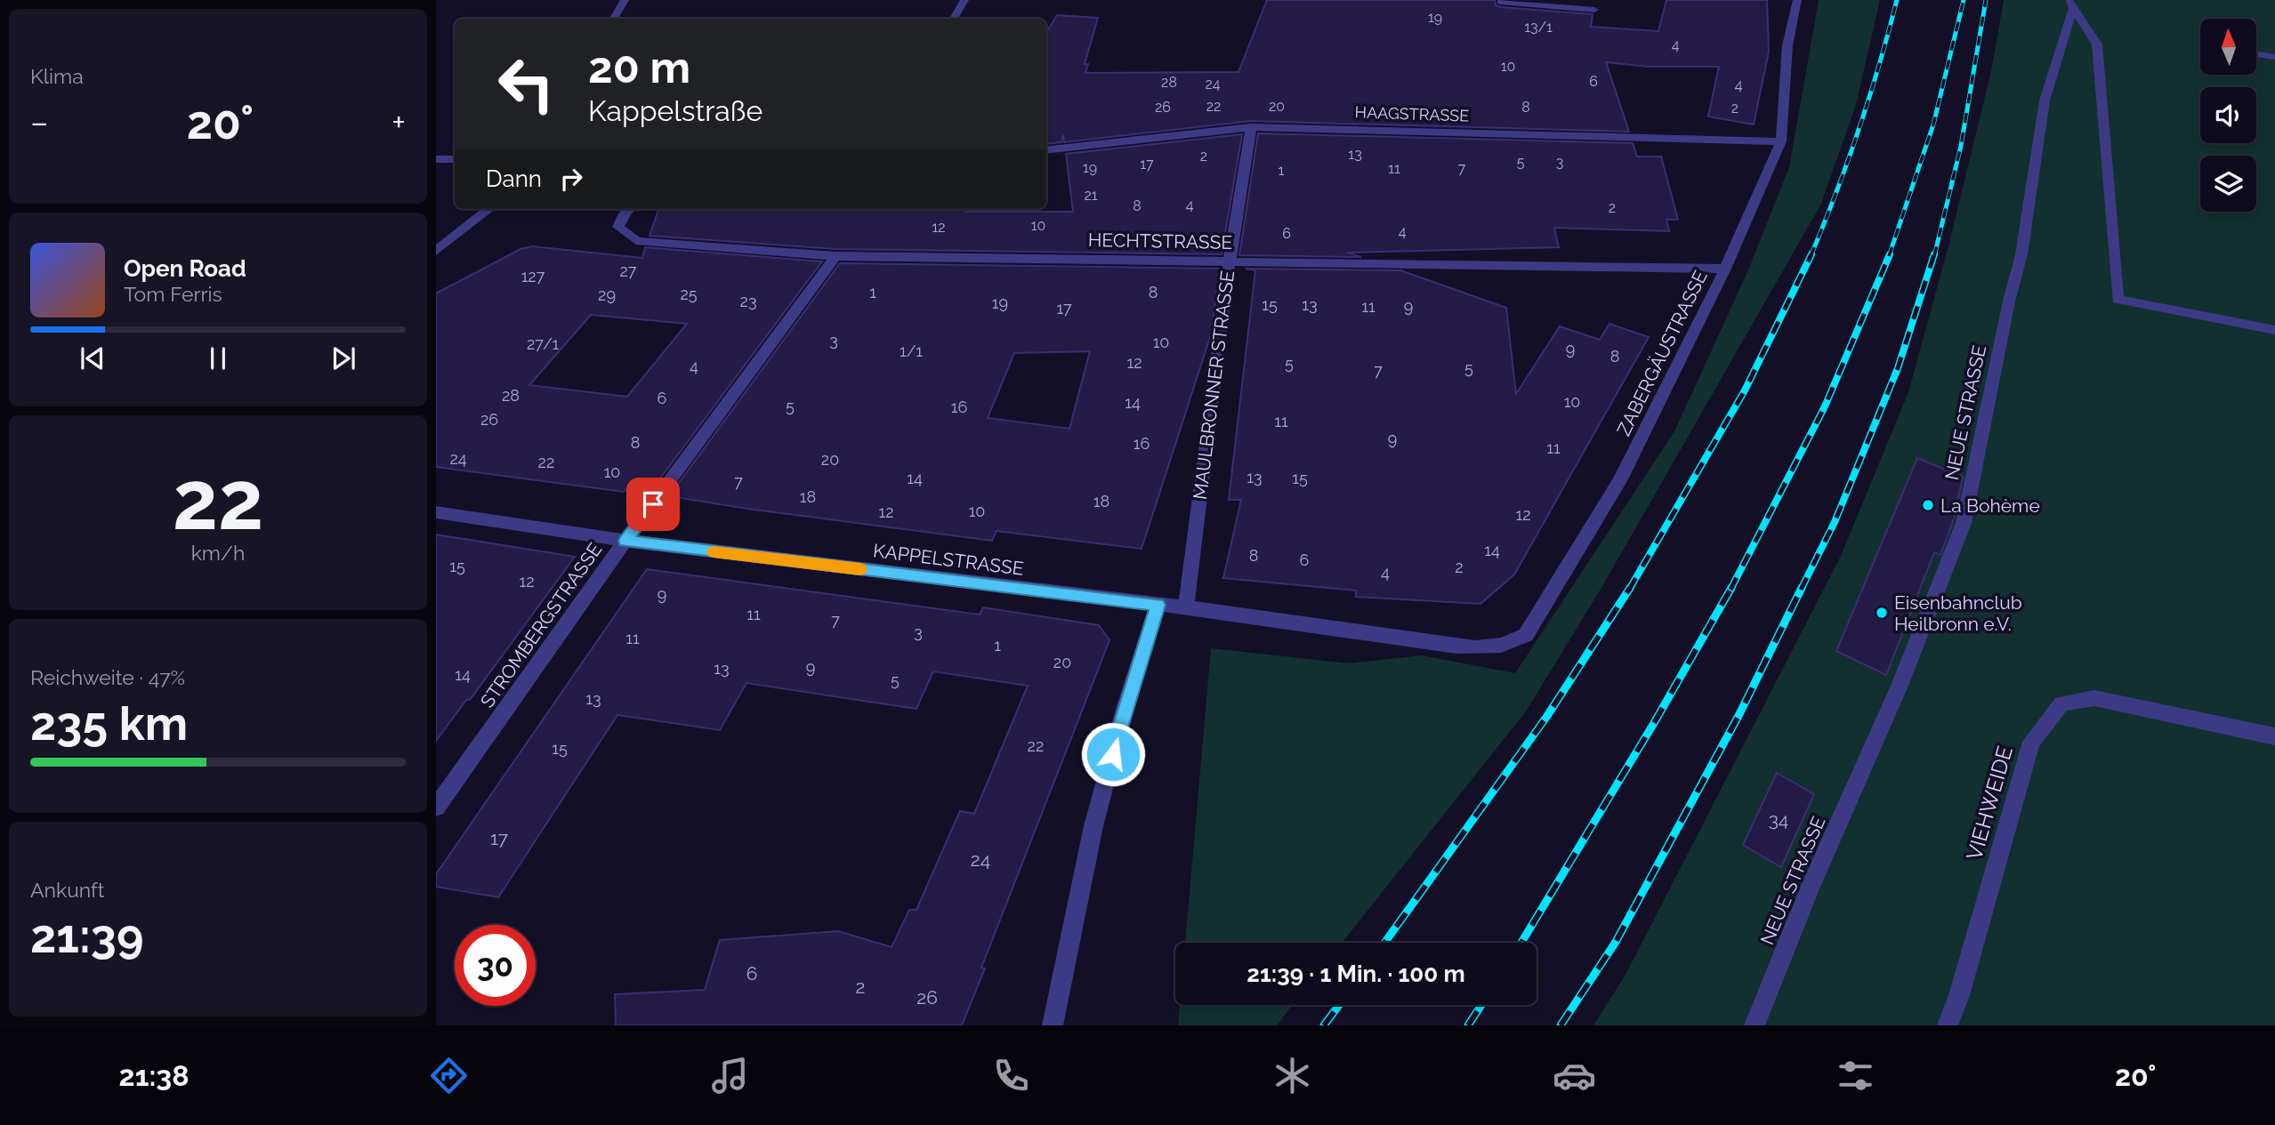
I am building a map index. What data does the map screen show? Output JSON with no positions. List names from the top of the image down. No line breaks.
{"streets":{"street":["HAAGSTRASSE","HECHTSTRASSE","ZABERGÄUSTRASSE","MAULBRONNER STRASSE","NEUE STRASSE","KAPPELSTRASSE","STROMBERGSTRASSE","VIEHWEIDE"]},"crossings":[["HAAGSTRASSE","ZABERGÄUSTRASSE"],["HAAGSTRASSE","MAULBRONNER STRASSE"],["HECHTSTRASSE","ZABERGÄUSTRASSE"],["HECHTSTRASSE","MAULBRONNER STRASSE"],["HECHTSTRASSE","STROMBERGSTRASSE"],["ZABERGÄUSTRASSE","KAPPELSTRASSE"],["MAULBRONNER STRASSE","KAPPELSTRASSE"],["KAPPELSTRASSE","STROMBERGSTRASSE"]],"places":["La Bohème","Eisenbahnclub Heilbronn e.V."],"house_numbers":["19","13/1","4","10","6","28","24","4","22","20","26","8","2","13","2","5","3","17","19","11","7","1","21","4","8","2","10","12","4","6","27","127","1","8","25","29","23","19","15","13","11","9","17","3","10","27/1","9","1/1","8","12","5","4","5","7","28","6","10","14","5","16","26","11","9","8","16","11","24","20","22","10","13","14","15","7","18","18","10","12","12","14","8","6","15","2","4","12","9","11","7","3","11","1","20","9","13","14","5","13","22","15","34","17","24","6","2","26"],"north":"top","page":{"tile":["Klima",["22","km/h"],["Reichweite · 47%","235 km"],["Ankunft","21:39"]],"turn":["20 m","Kappelstraße"],"heat":["−","20°","+"],"then":"Dann","song":["Open Road","Tom Ferris"],"limit":"30","trip":"21:39 · 1 Min. · 100 m","tabs":["21:38","20°"]}}
